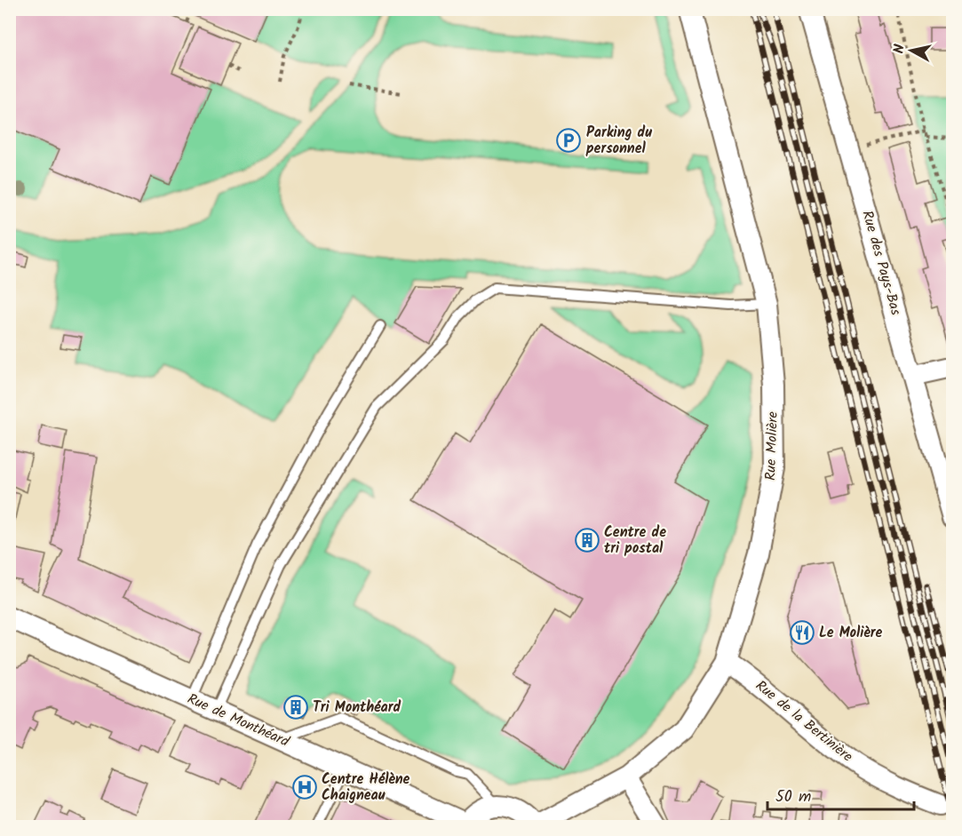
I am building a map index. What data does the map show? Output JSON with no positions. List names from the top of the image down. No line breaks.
{"streets":{"street":["Rue des Pays-Bas","Rue Molière","Rue de Monthéard","Rue de la Bertinière"]},"crossings":[["Rue Molière","Rue de la Bertinière"]],"places":{"parking":["Parking du personnel"],"building":["Centre de tri postal","Tri Monthéard"],"restaurant":["Le Molière"],"hospital":["Centre Hélène Chaigneau"]},"scale_bar":"50 m","north":"left"}
